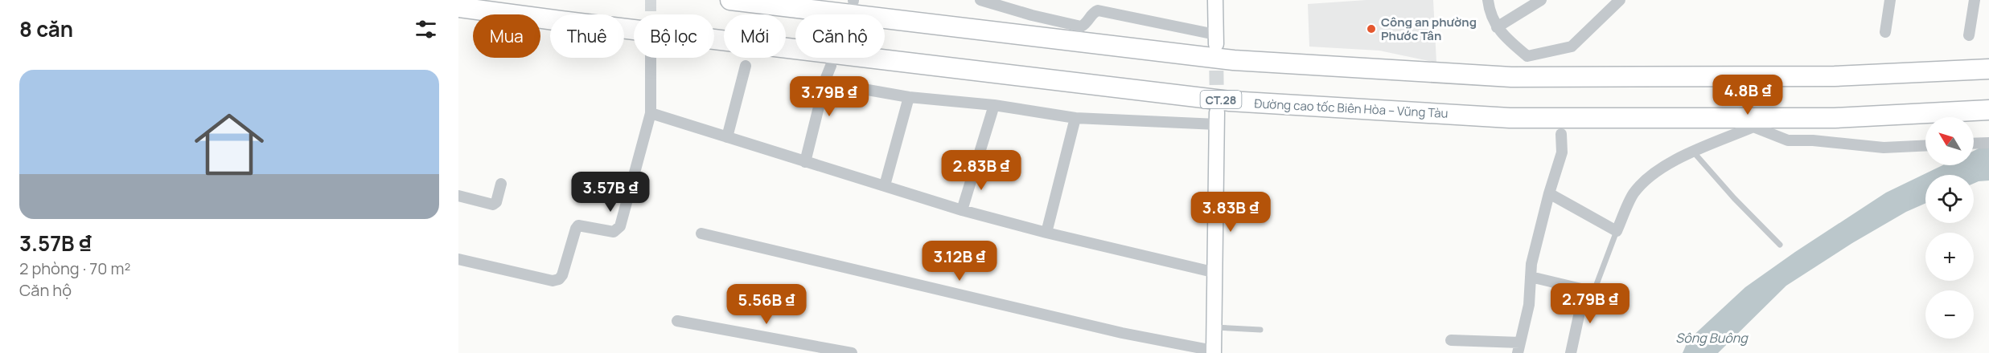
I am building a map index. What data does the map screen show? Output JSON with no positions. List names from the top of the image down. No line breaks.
{"streets":{"highway":["CT.28","Đường cao tốc Biên Hòa – Vũng Tàu"]},"water":["Sông Buông"],"places":["Công an phường Phước Tân"],"north":"top left","page":{"heading":"8 căn","chip":["Mua","Thuê","Bộ lọc","Mới","Căn hộ"],"list":[{"name":"3.57B ₫","note":"2 phòng · 70 m² · Căn hộ"}],"price":["4.8B ₫","3.79B ₫","2.83B ₫","3.57B ₫","3.83B ₫","3.12B ₫","2.79B ₫","5.56B ₫"],"map_buttons":["+","−"]}}
